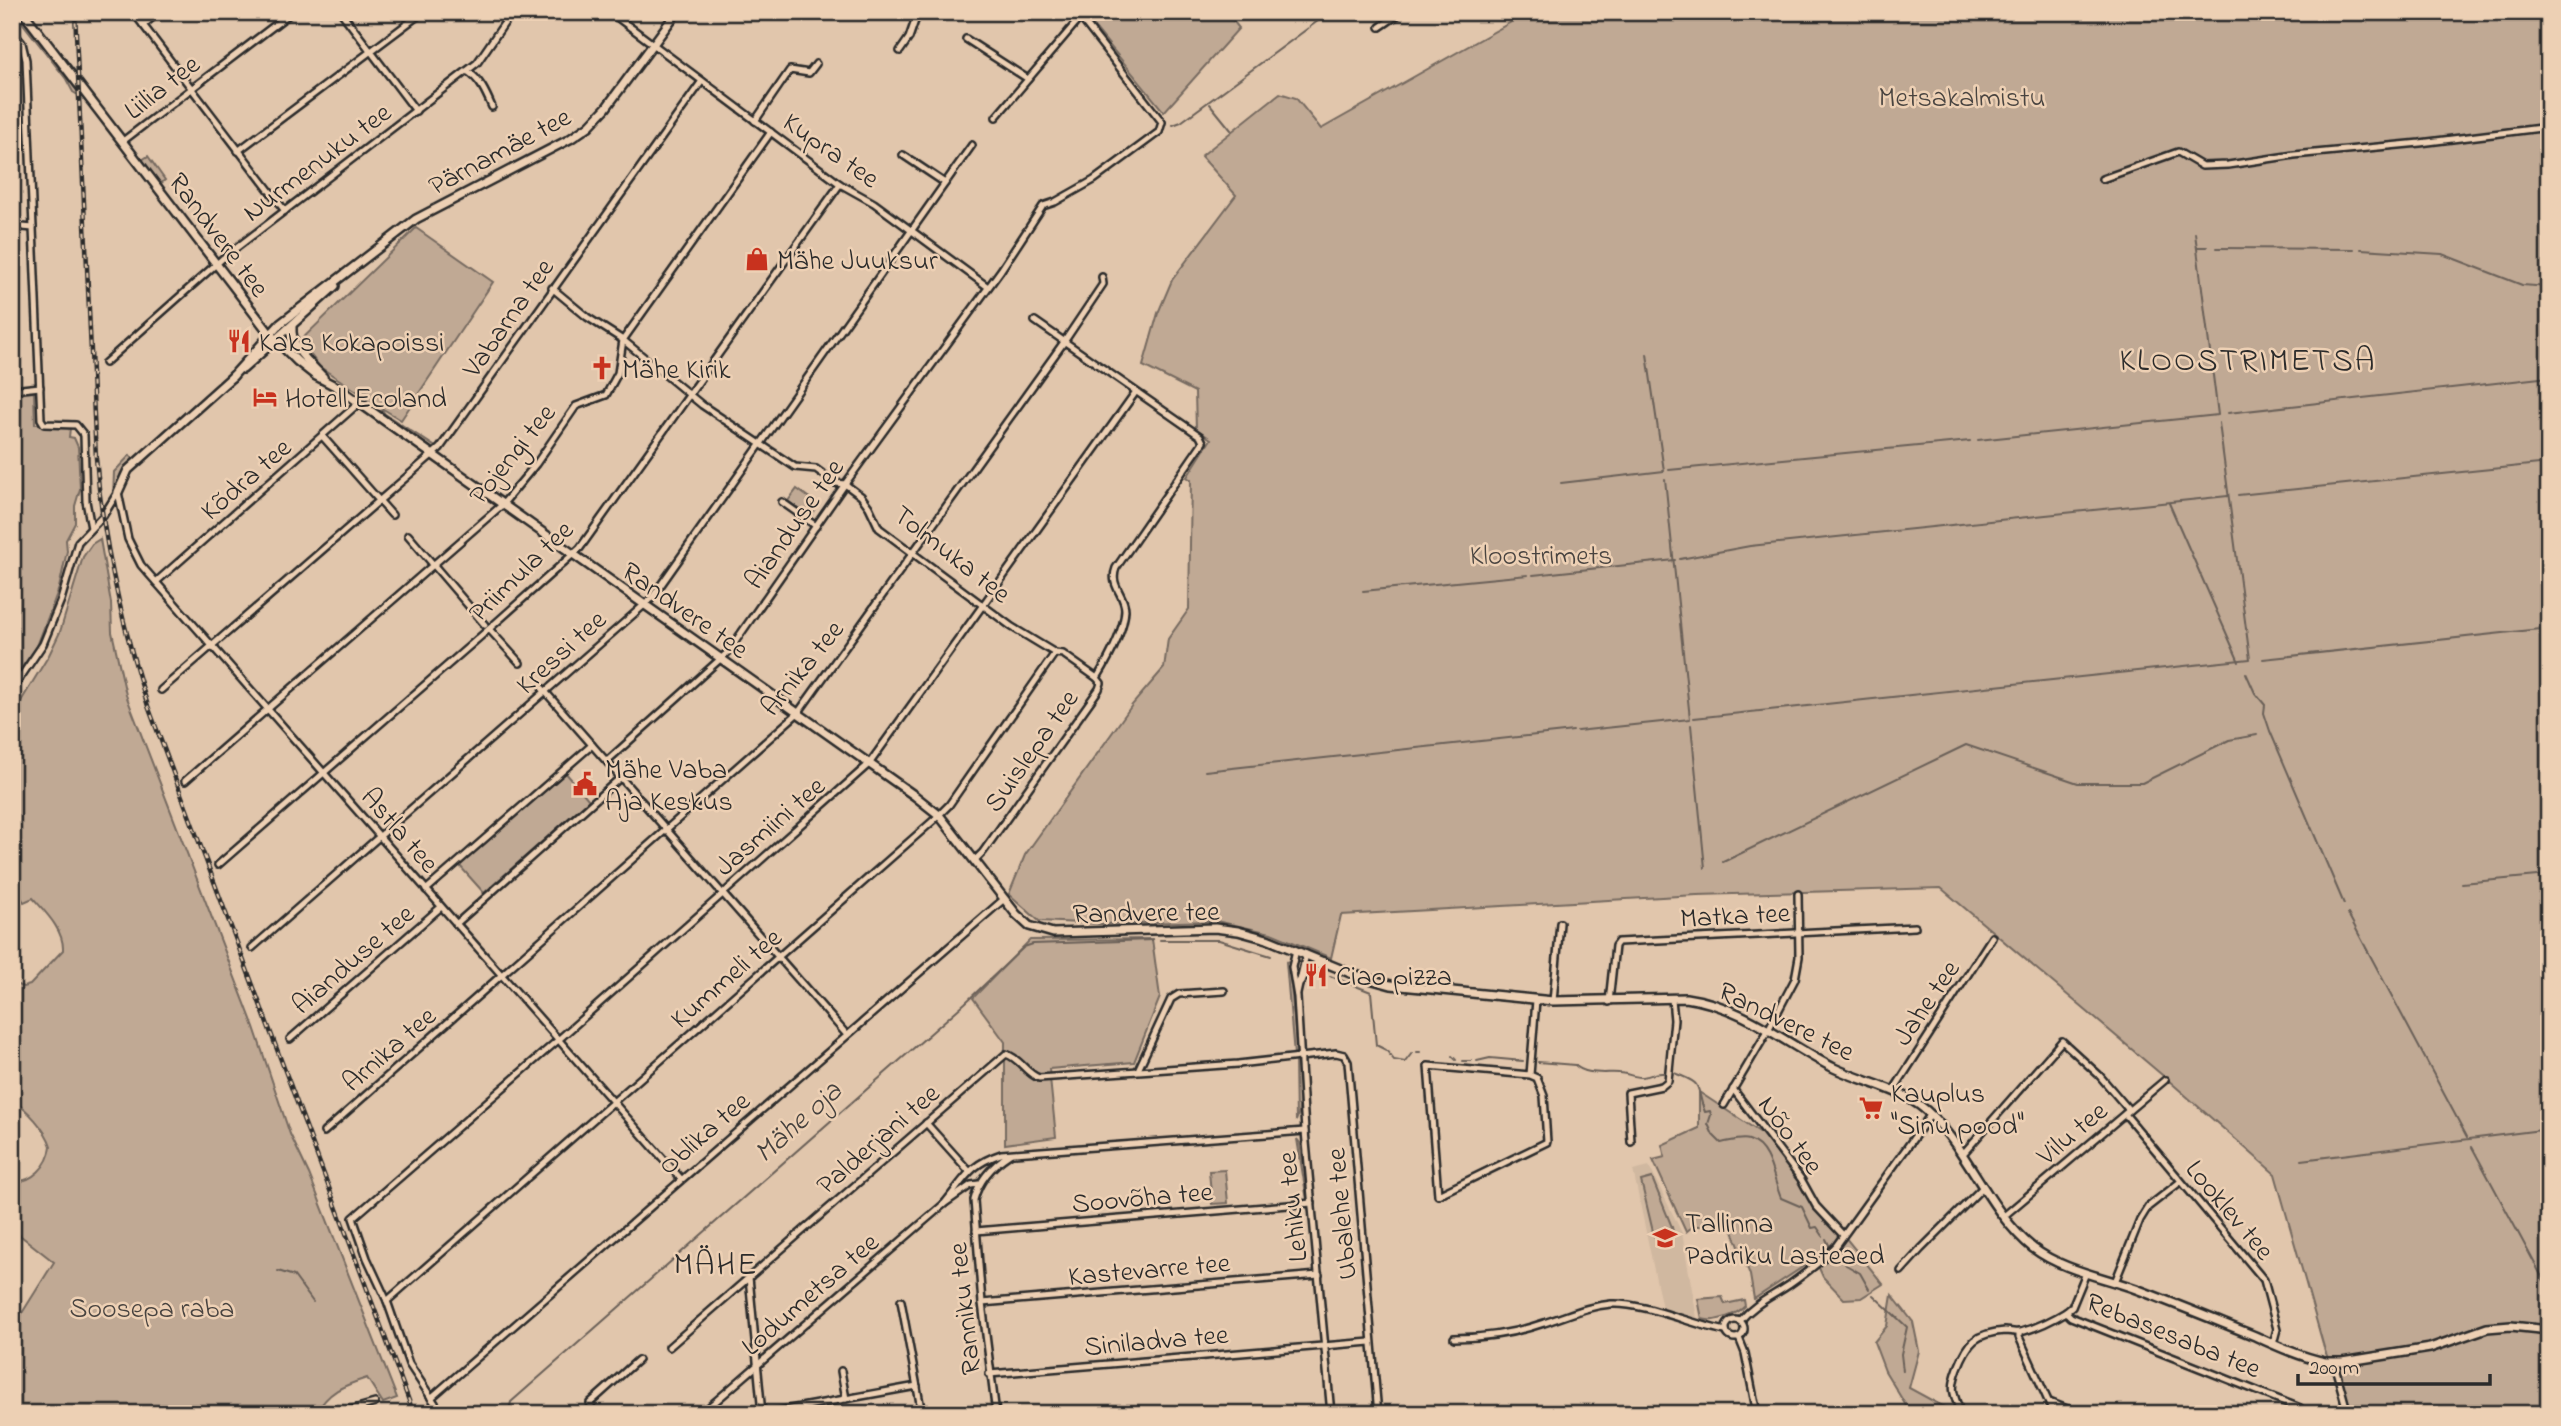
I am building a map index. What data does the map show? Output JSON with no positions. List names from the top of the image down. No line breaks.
{"streets":{"main road":["Pärnamäe tee","Randvere tee"],"street":["Liilia tee","Kupra tee","Nurmenuku tee","Vabarna tee","Pojengi tee","Kõdra tee","Aianduse tee","Tolmuka tee","Priimula tee","Kressi tee","Arnika tee","Suislepa tee","Jasmiini tee","Astla tee","Matka tee","Kummeli tee","Jahe tee","Oblika tee","Vilu tee","Nõo tee","Palderjani tee","Soovõha tee","Lehiku tee","Looklev tee","Ubalehe tee","Kastevarre tee","Lodumetsa tee","Ranniku tee","Rebasesaba tee","Siniladva tee"]},"crossings":[["Liilia tee","Randvere tee"],["Kupra tee","Pärnamäe tee"],["Kupra tee","Vabarna tee"],["Kupra tee","Pojengi tee"],["Kupra tee","Aianduse tee"],["Kupra tee","Priimula tee"],["Kupra tee","Kressi tee"],["Pärnamäe tee","Randvere tee"],["Pärnamäe tee","Astla tee"],["Nurmenuku tee","Randvere tee"],["Randvere tee","Vabarna tee"],["Randvere tee","Pojengi tee"],["Randvere tee","Kõdra tee"],["Randvere tee","Aianduse tee"],["Randvere tee","Priimula tee"],["Randvere tee","Kressi tee"],["Randvere tee","Arnika tee"],["Randvere tee","Suislepa tee"],["Randvere tee","Jasmiini tee"],["Randvere tee","Matka tee"],["Randvere tee","Kummeli tee"],["Randvere tee","Jahe tee"],["Randvere tee","Oblika tee"],["Randvere tee","Vilu tee"],["Randvere tee","Lehiku tee"],["Randvere tee","Looklev tee"],["Vabarna tee","Tolmuka tee"],["Vabarna tee","Astla tee"],["Pojengi tee","Tolmuka tee"],["Pojengi tee","Astla tee"],["Kõdra tee","Astla tee"],["Aianduse tee","Tolmuka tee"],["Aianduse tee","Astla tee"],["Tolmuka tee","Priimula tee"],["Tolmuka tee","Kressi tee"],["Tolmuka tee","Arnika tee"],["Tolmuka tee","Suislepa tee"],["Tolmuka tee","Jasmiini tee"],["Tolmuka tee","Kummeli tee"],["Priimula tee","Astla tee"],["Kressi tee","Astla tee"],["Arnika tee","Astla tee"],["Suislepa tee","Jasmiini tee"],["Jasmiini tee","Astla tee"],["Jasmiini tee","Kummeli tee"],["Astla tee","Kummeli tee"],["Astla tee","Oblika tee"],["Vilu tee","Looklev tee"],["Palderjani tee","Lehiku tee"],["Palderjani tee","Ubalehe tee"],["Soovõha tee","Lehiku tee"],["Soovõha tee","Ranniku tee"],["Lehiku tee","Ubalehe tee"],["Lehiku tee","Kastevarre tee"],["Lehiku tee","Siniladva tee"],["Ubalehe tee","Siniladva tee"],["Kastevarre tee","Ranniku tee"],["Ranniku tee","Siniladva tee"]],"districts":["KLOOSTRIMETSA","MÄHE"],"water":["Mähe oja"],"parks":["Metsakalmistu","Kloostrimets","Soosepa raba"],"places":{"shop":["Mähe Juuksur"],"restaurant":["Kaks Kokapoissi","Ciao pizza"],"church":["Mähe Kirik"],"hotel":["Hotell Ecoland"],"public building":["Mähe Vaba Aja Keskus"],"supermarket":["Kauplus \"Sinu pood\""],"school or university":["Tallinna Padriku Lasteaed"]},"scale_bar":"200 m"}
